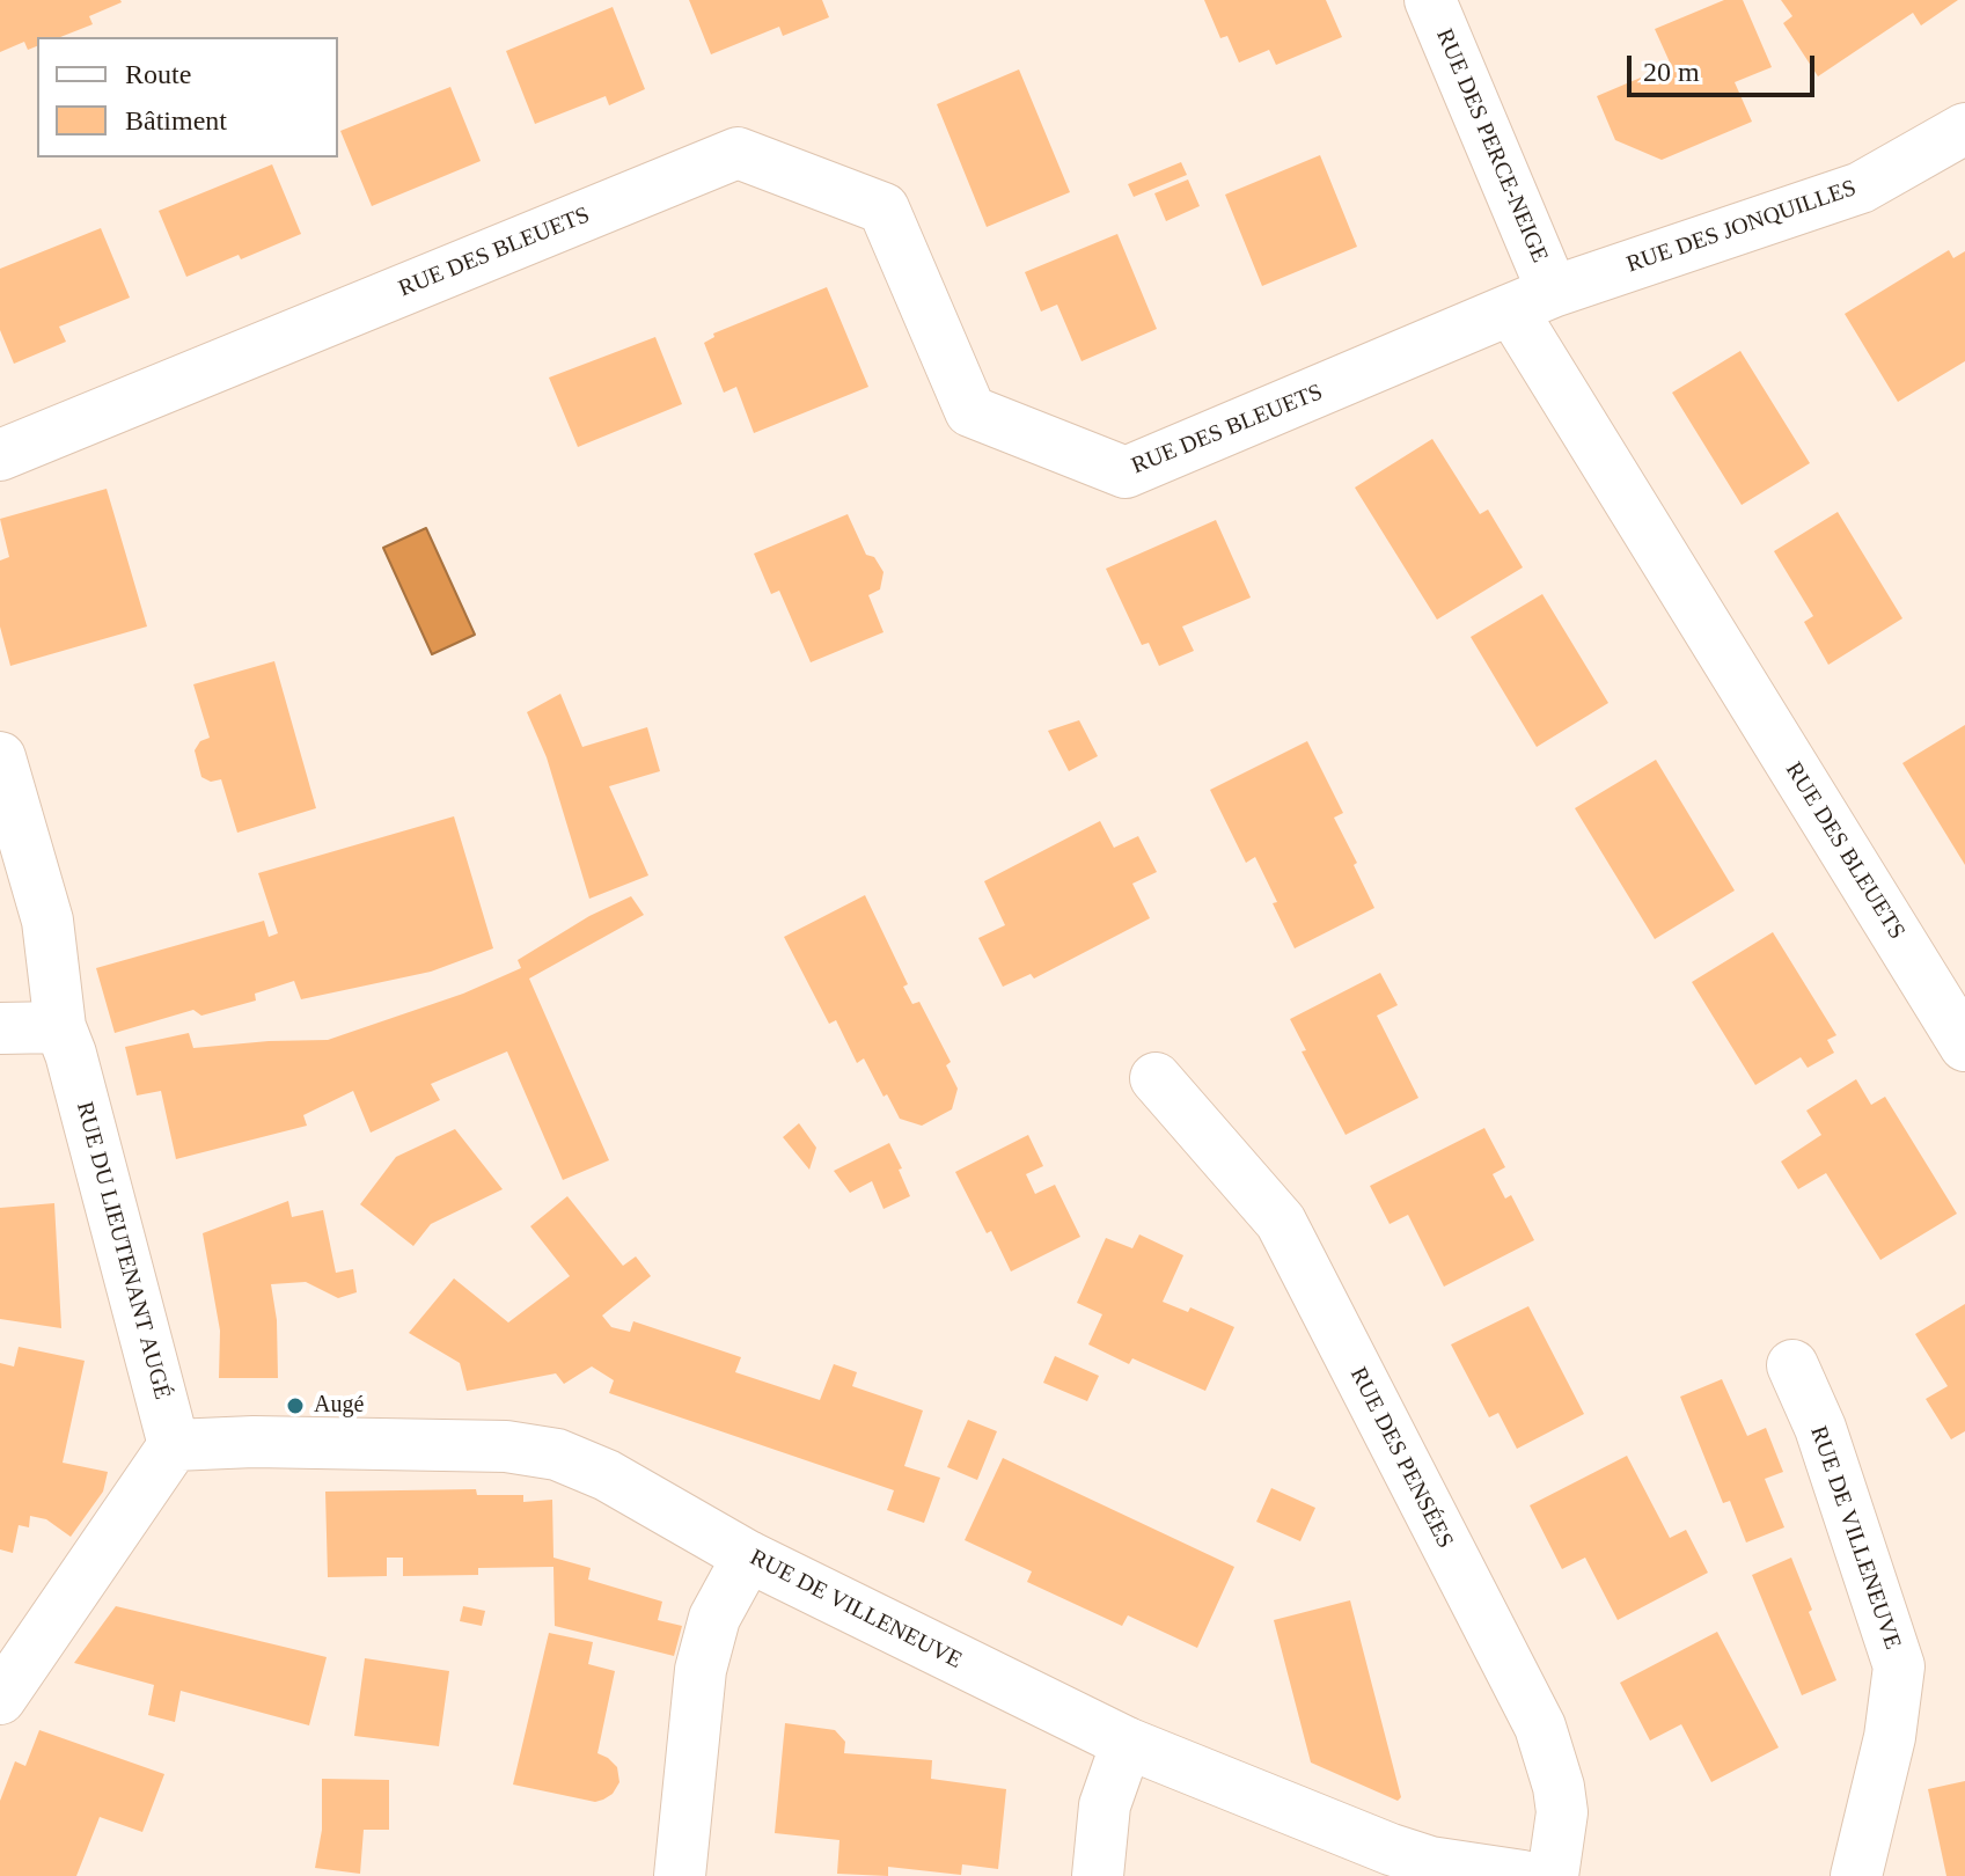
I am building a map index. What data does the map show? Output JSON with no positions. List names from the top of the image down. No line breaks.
{"streets":{"street":["RUE DES PERCE-NEIGE","RUE DES JONQUILLES","RUE DES BLEUETS","RUE DU LIEUTENANT AUGÉ","RUE DES PENSÉES","RUE DE VILLENEUVE"]},"crossings":[["RUE DES PERCE-NEIGE","RUE DES JONQUILLES"],["RUE DES PERCE-NEIGE","RUE DES BLEUETS"],["RUE DES JONQUILLES","RUE DES BLEUETS"],["RUE DU LIEUTENANT AUGÉ","RUE DE VILLENEUVE"]],"places":["Augé"],"legend":["Route","Bâtiment"],"scale_bar":"20 m"}
